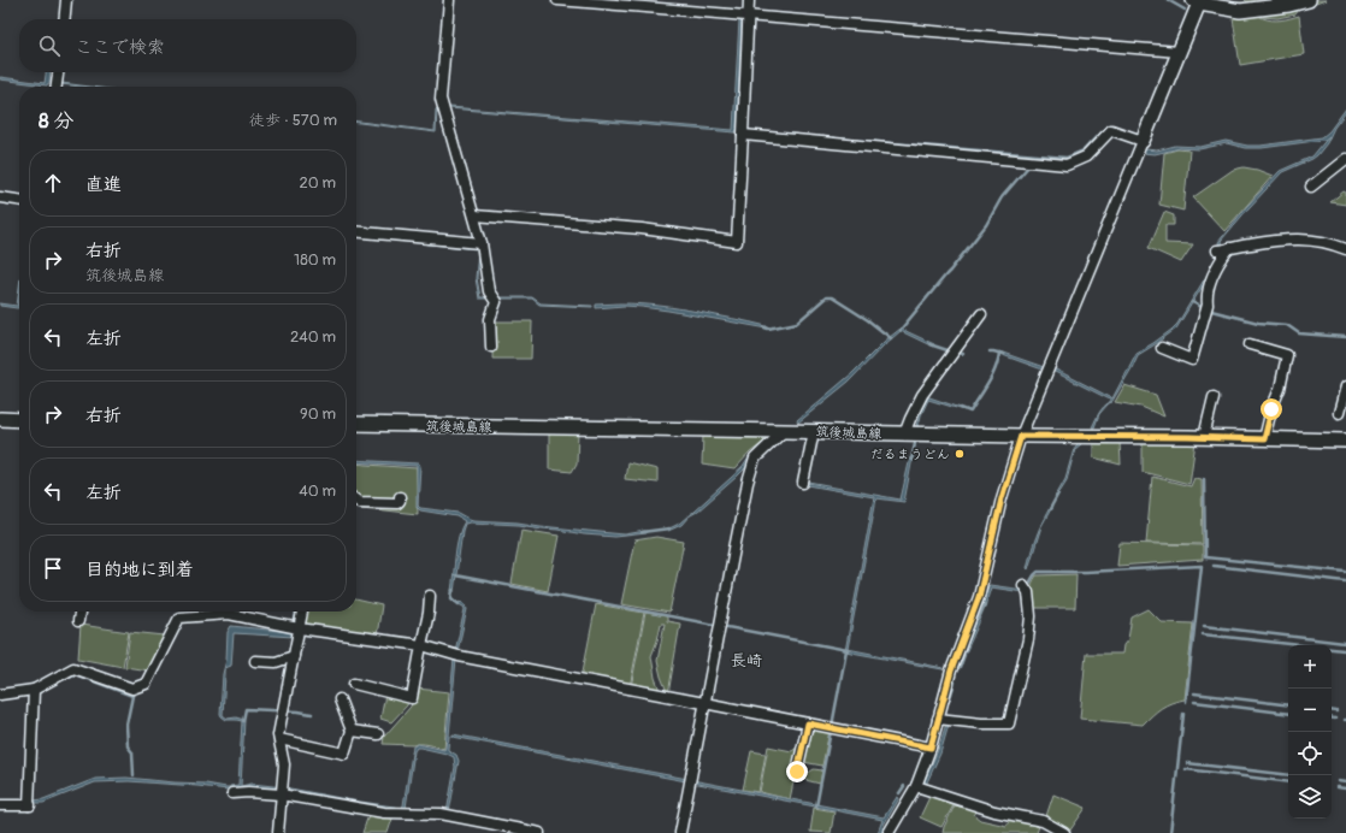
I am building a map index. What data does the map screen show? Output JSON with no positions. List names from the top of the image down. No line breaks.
{"streets":{"main road":["筑後城島線"]},"districts":["長崎"],"places":["だるまうどん"],"page":{"search":"ここで検索","heading":["8 分","徒歩 · 570 m"],"list":[["直進","20 m"],["右折","筑後城島線","180 m"],["左折","240 m"],["右折","90 m"],["左折","40 m"],"目的地に到着"],"map_buttons":["+","−"]}}
